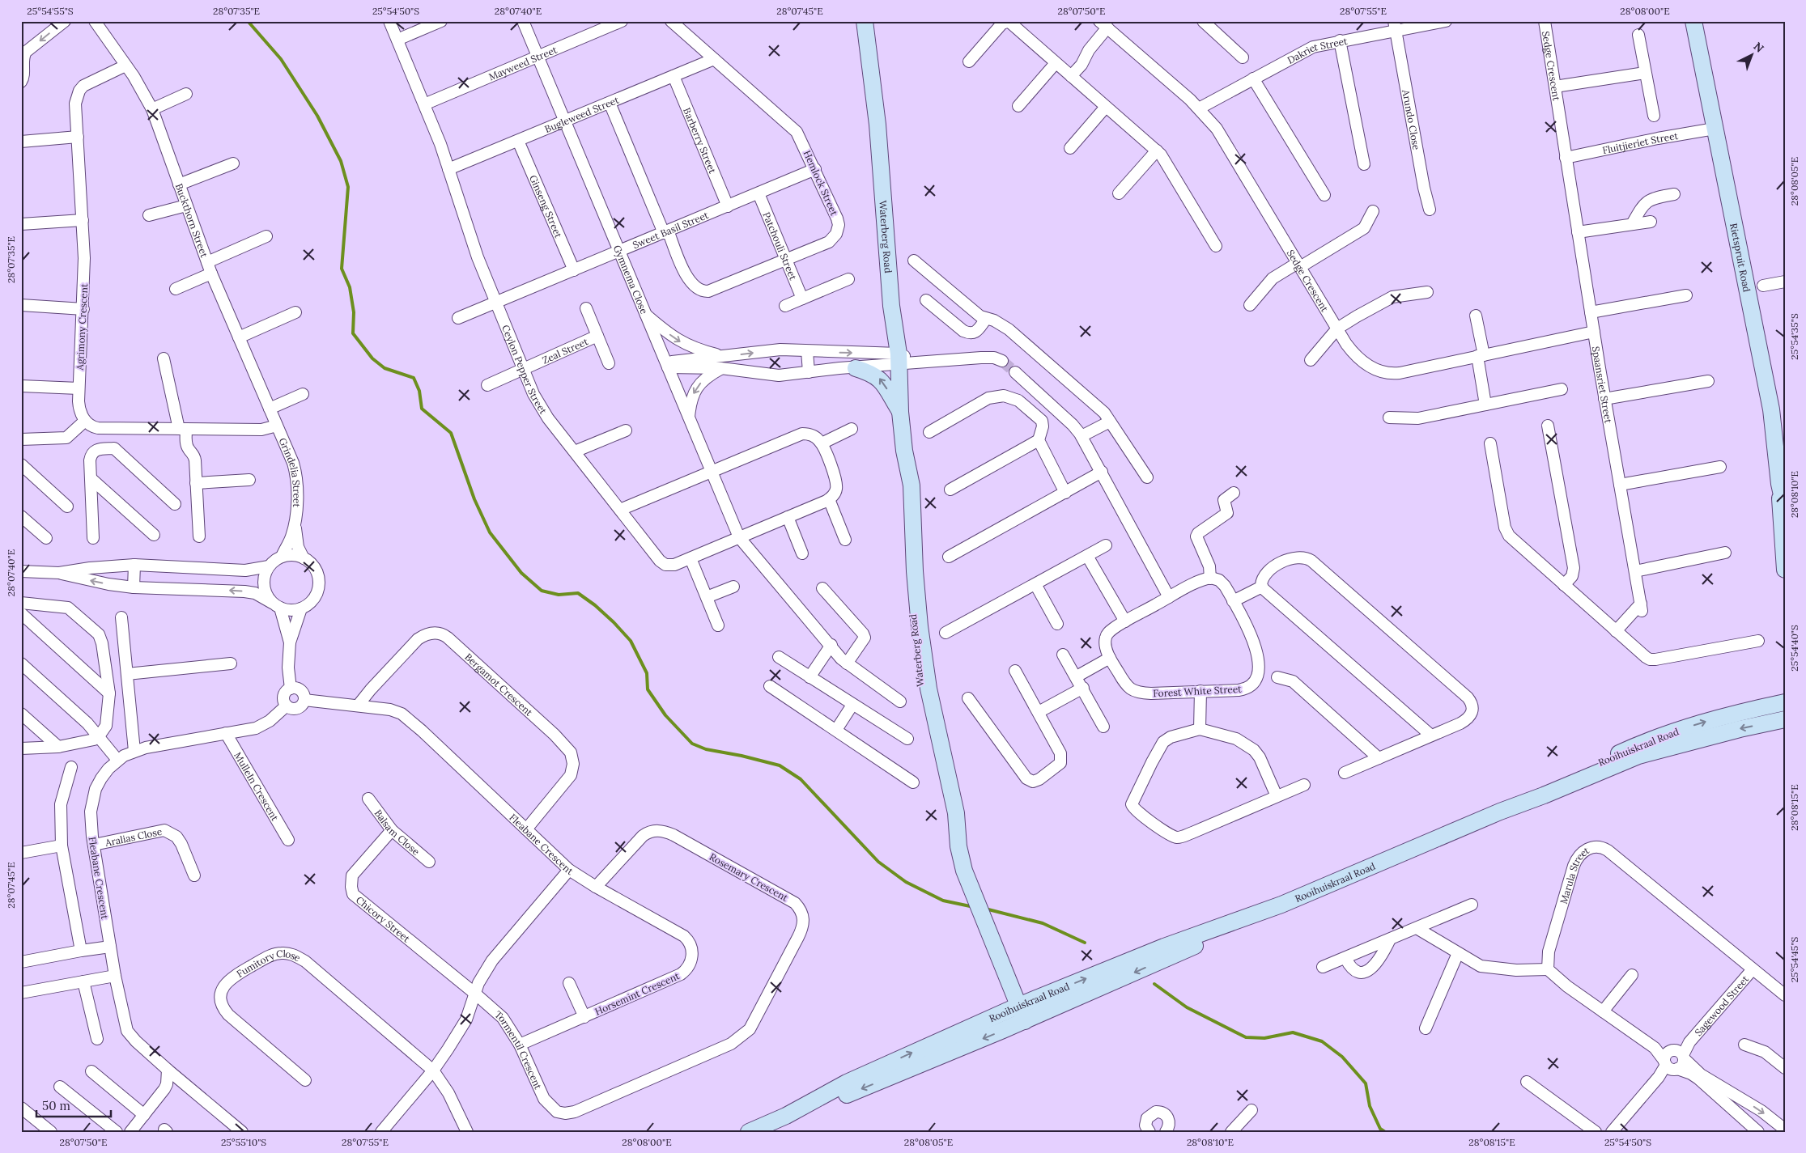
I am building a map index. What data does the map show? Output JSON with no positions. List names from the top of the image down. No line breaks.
{"streets":{"main road":["Waterberg Road","Rietspruit Road","Rooihuiskraal Road"],"street":["Dakriet Street","Mayweed Street","Sedge Crescent","Bugleweed Street","Arundo Close","Barberry Street","Fluitjieriet Street","Hemlock Street","Ginseng Street","Buckthorn Street","Sweet Basil Street","Patchouli Street","Gymnema Close","Agrimony Crescent","Zeal Street","Ceylon Pepper Street","Spaansriet Street","Grindelia Street","Bergamot Crescent","Forest White Street","MulleIn Crescent","Balsam Close","Aralias Close","Fleabane Crescent","Rosemary Crescent","Marula Street","Chicory Street","Fumitory Close","Horsemint Crescent","Sagewood Street","Tormentil Crescent"]},"crossings":[["Dakriet Street","Sedge Crescent"],["Dakriet Street","Arundo Close"],["Mayweed Street","Gymnema Close"],["Mayweed Street","Ceylon Pepper Street"],["Sedge Crescent","Fluitjieriet Street"],["Sedge Crescent","Spaansriet Street"],["Bugleweed Street","Barberry Street"],["Bugleweed Street","Hemlock Street"],["Bugleweed Street","Ginseng Street"],["Bugleweed Street","Gymnema Close"],["Bugleweed Street","Ceylon Pepper Street"],["Barberry Street","Sweet Basil Street"],["Fluitjieriet Street","Rietspruit Road"],["Fluitjieriet Street","Spaansriet Street"],["Hemlock Street","Sweet Basil Street"],["Hemlock Street","Patchouli Street"],["Ginseng Street","Sweet Basil Street"],["Buckthorn Street","Agrimony Crescent"],["Buckthorn Street","Grindelia Street"],["Sweet Basil Street","Patchouli Street"],["Sweet Basil Street","Gymnema Close"],["Sweet Basil Street","Ceylon Pepper Street"],["Waterberg Road","Rooihuiskraal Road"],["Gymnema Close","Ceylon Pepper Street"],["Zeal Street","Ceylon Pepper Street"],["Bergamot Crescent","Fleabane Crescent"],["MulleIn Crescent","Fleabane Crescent"],["Balsam Close","Chicory Street"],["Aralias Close","Fleabane Crescent"],["Fleabane Crescent","Chicory Street"],["Fleabane Crescent","Fumitory Close"],["Fleabane Crescent","Horsemint Crescent"],["Fleabane Crescent","Tormentil Crescent"],["Rosemary Crescent","Horsemint Crescent"],["Rosemary Crescent","Tormentil Crescent"],["Marula Street","Sagewood Street"],["Chicory Street","Tormentil Crescent"],["Horsemint Crescent","Tormentil Crescent"]],"scale_bar":"50 m","north":"top right","coordinates":["25°54'55\"S","28°07'35\"E","25°54'50\"S","28°07'40\"E","28°07'45\"E","28°07'50\"E","28°07'55\"E","28°08'00\"E","28°08'05\"E","25°54'35\"S","28°08'10\"E","25°54'40\"S","28°08'15\"E","25°54'45\"S","25°55'10\"S"]}
